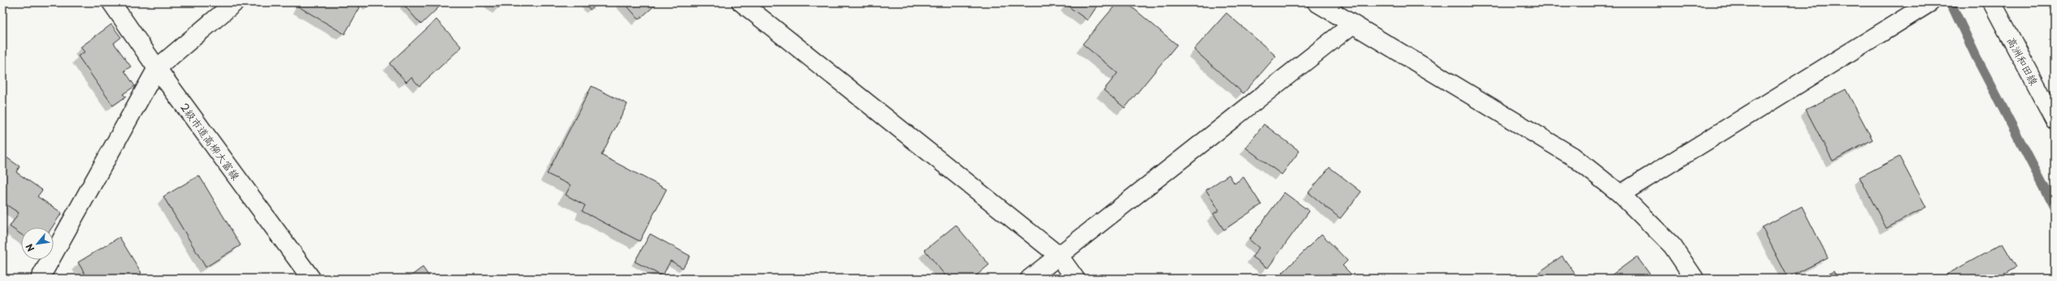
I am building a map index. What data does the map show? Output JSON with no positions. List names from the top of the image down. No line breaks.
{"streets":{"street":["高洲和田線","2級市道高柳大富線"]},"north":"bottom left"}
